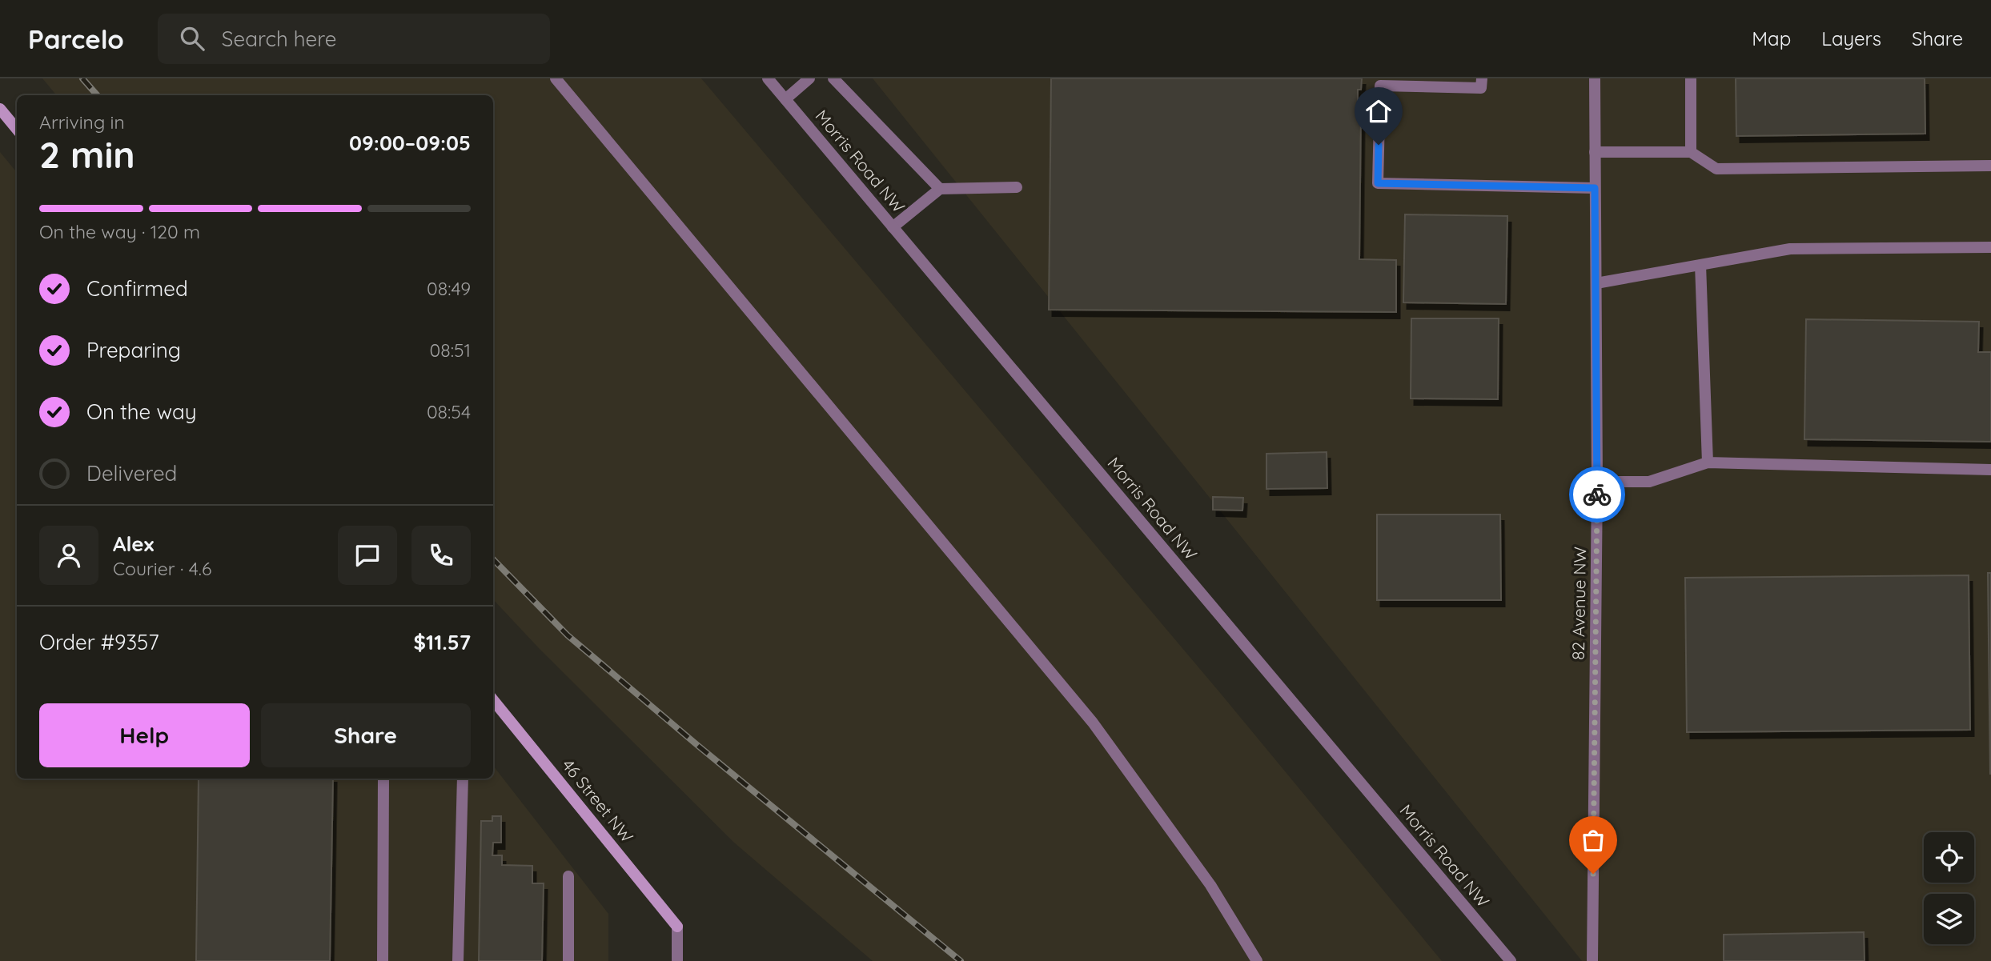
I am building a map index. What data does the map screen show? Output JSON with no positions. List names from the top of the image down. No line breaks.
{"streets":{"street":["Morris Road NW","82 Avenue NW","46 Street NW"]},"page":{"header":"Parcelo","search":"Search here","nav":["Map","Layers","Share"],"heading":["2 min","Arriving in","09:00–09:05"],"panel":["Alex","Courier · 4.6","Order #9357","$11.57"],"bar":"On the way · 120 m","list":[["Confirmed","08:49"],["Preparing","08:51"],["On the way","08:54"],"Delivered"],"buttons":["Help","Share"]}}
